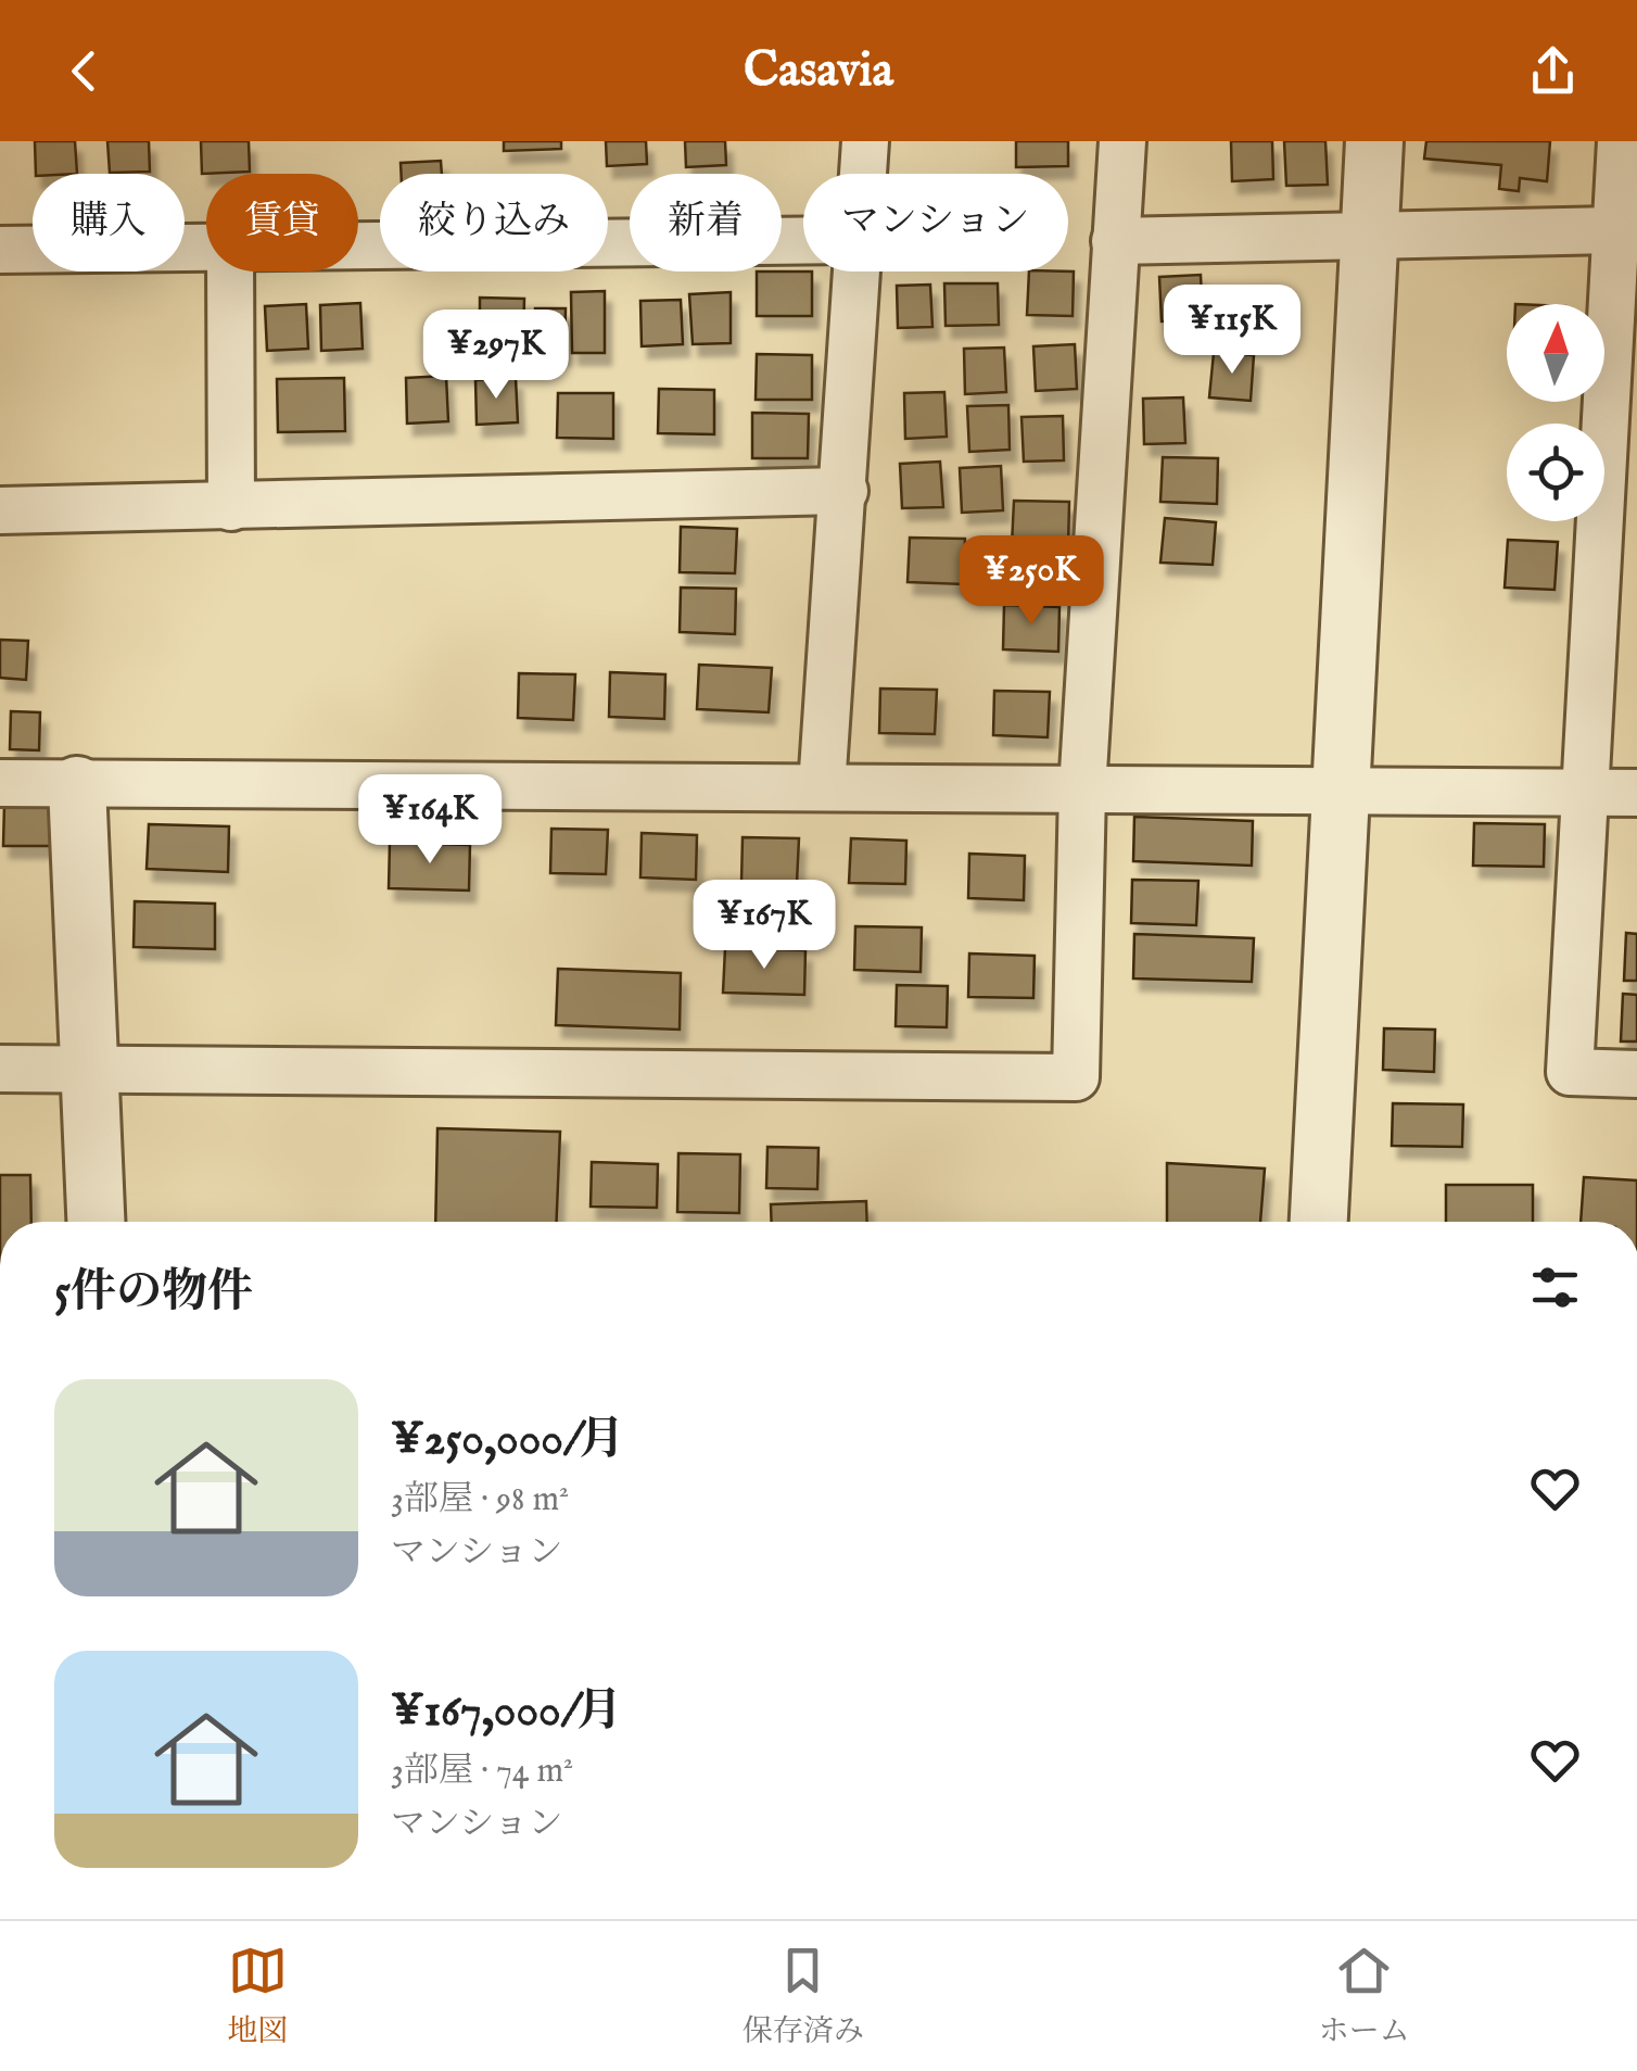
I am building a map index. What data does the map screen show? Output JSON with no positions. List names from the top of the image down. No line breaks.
{"north":"top","page":{"header":"Casavia","chip":["購入","賃貸","絞り込み","新着","マンション"],"price":["¥115K","¥297K","¥250K","¥164K","¥167K"],"heading":"5件の物件","list":[{"name":"¥250,000/月","note":"3部屋 · 98 m² · マンション"},{"name":"¥167,000/月","note":"3部屋 · 74 m² · マンション"}],"tabs":["地図","保存済み","ホーム"]}}
